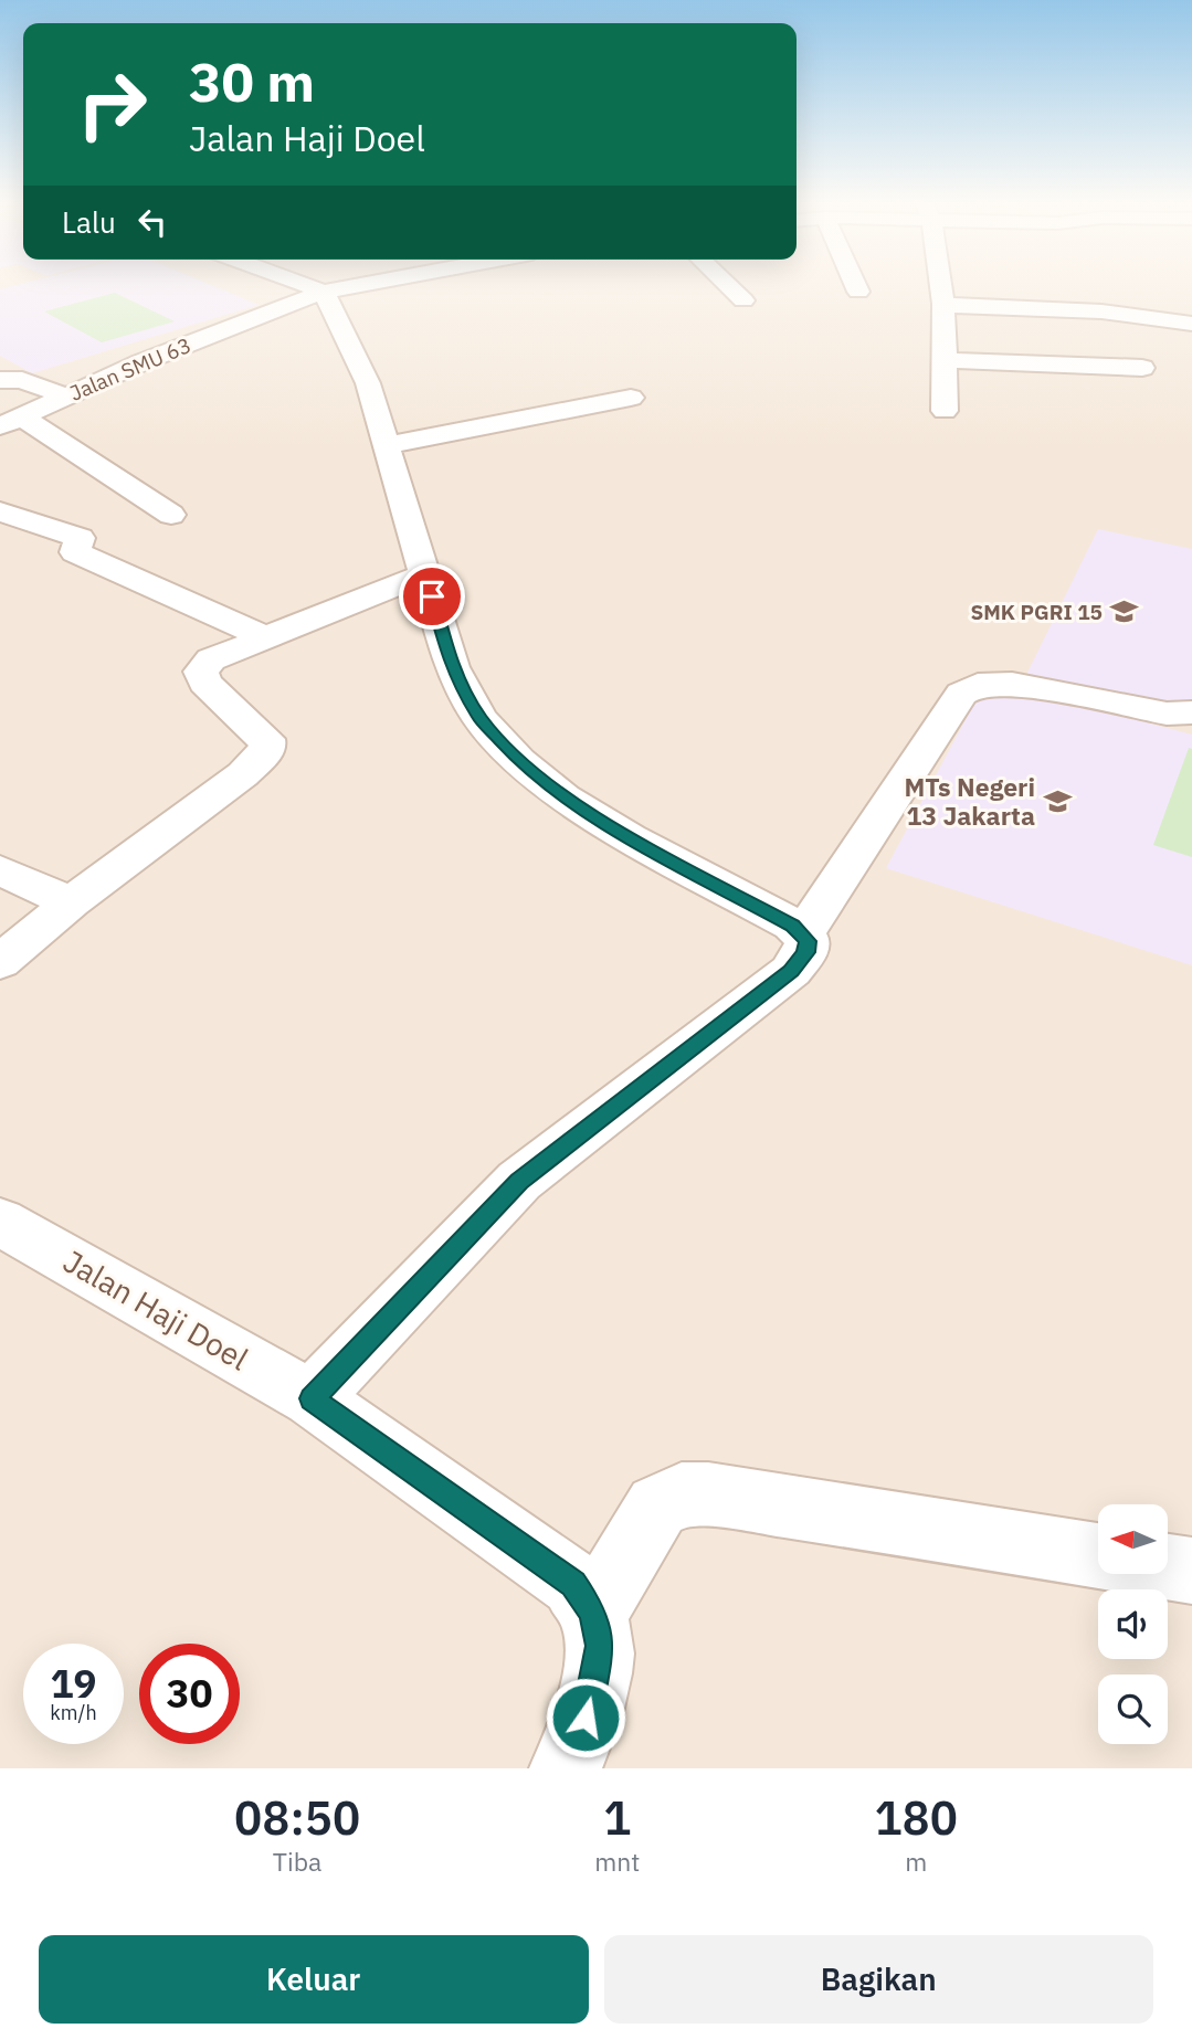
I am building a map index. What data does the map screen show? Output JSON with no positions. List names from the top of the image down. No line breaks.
{"streets":{"street":["Jalan SMU 63","Jalan Haji Doel"]},"places":{"school or university":["SMK PGRI 15","MTs Negeri 13 Jakarta"]},"north":"left","page":{"turn":["30 m","Jalan Haji Doel"],"then":"Lalu","speed":"19 km/h","limit":"30","eta":["08:50","Tiba","1","mnt","180","m"],"buttons":["Keluar","Bagikan"]}}
